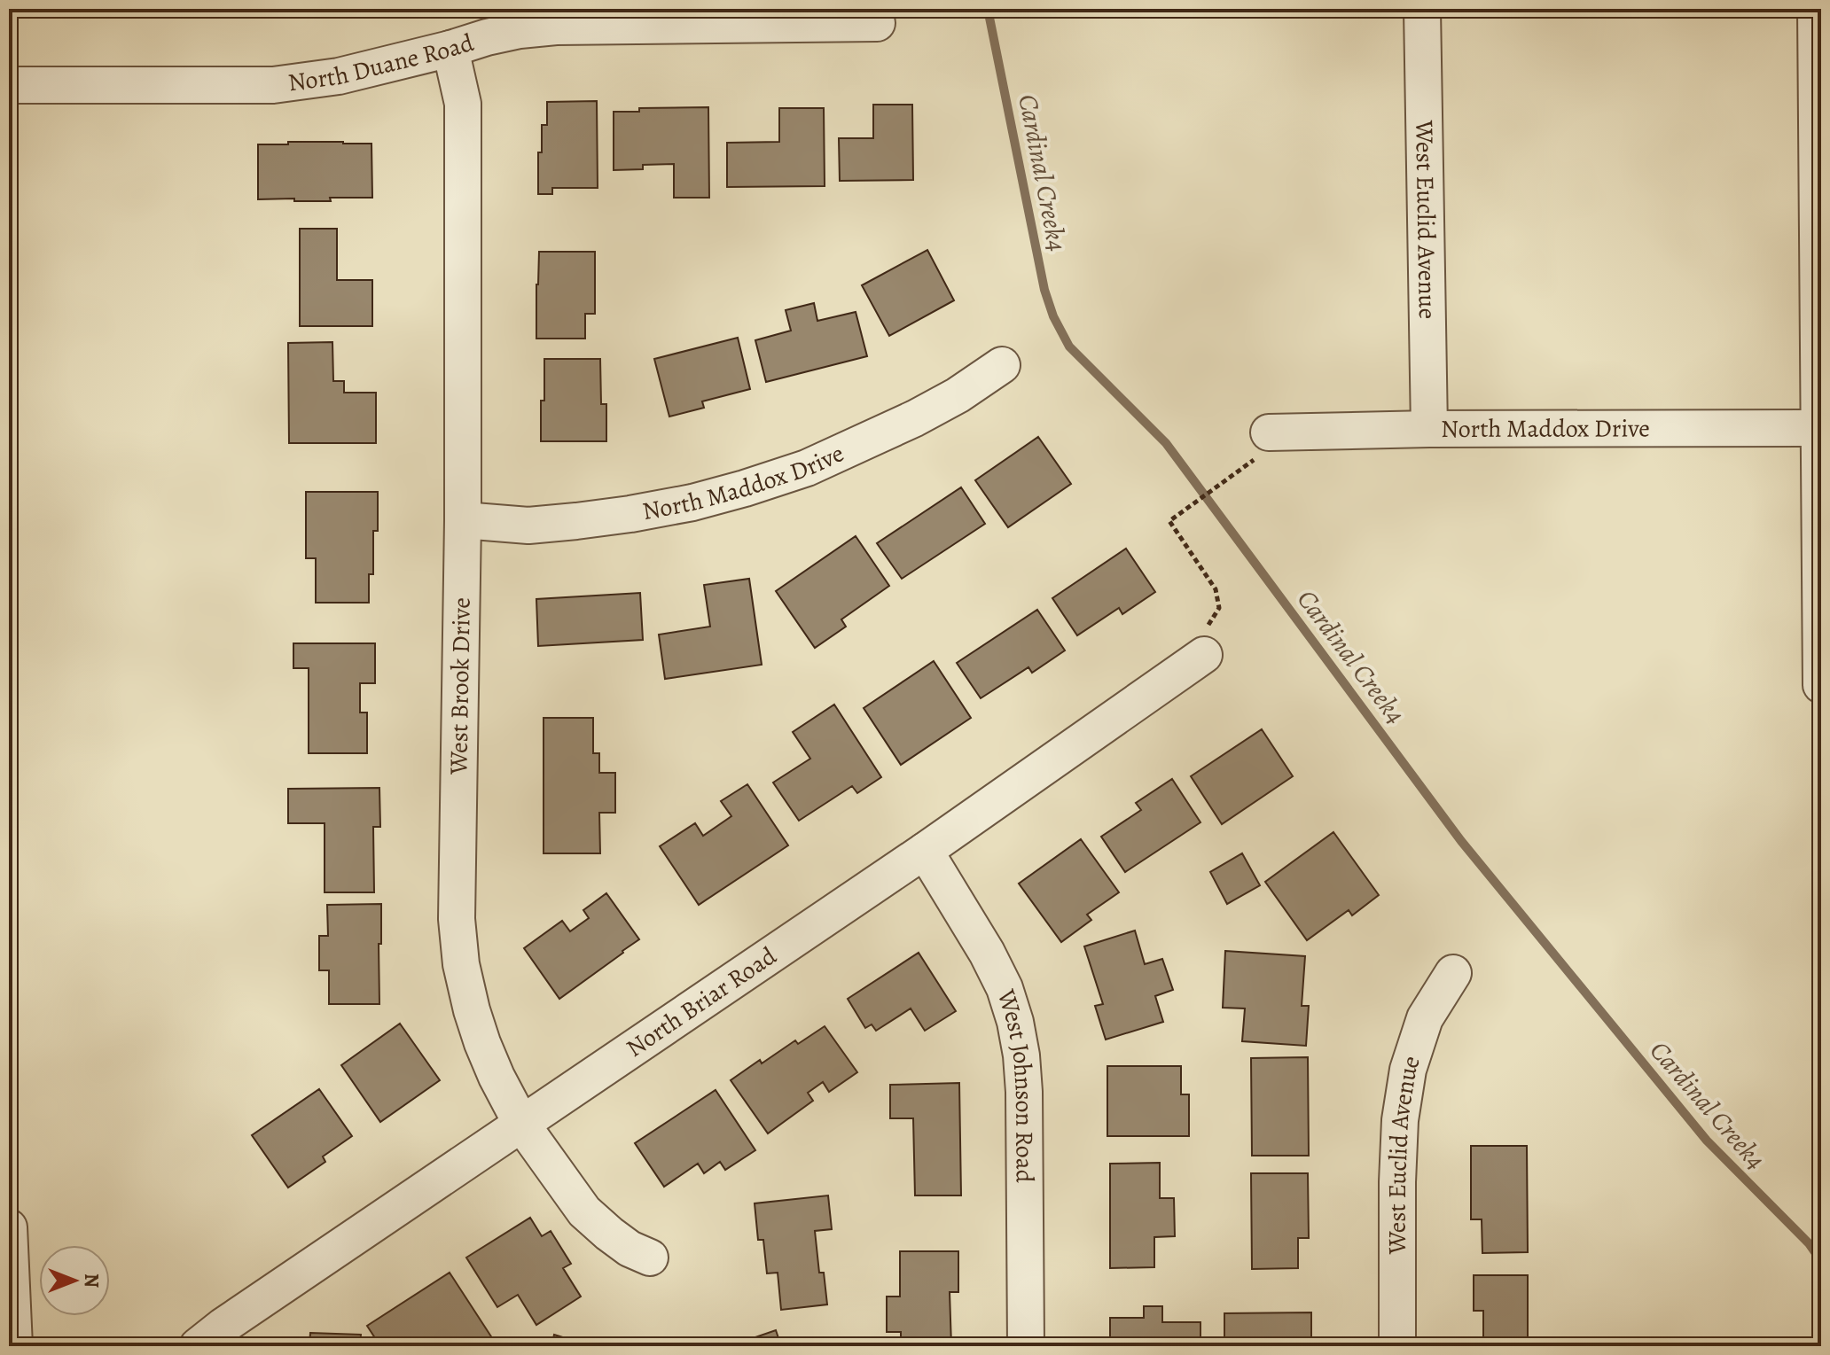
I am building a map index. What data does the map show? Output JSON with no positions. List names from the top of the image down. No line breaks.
{"streets":{"street":["North Duane Road","West Euclid Avenue","North Maddox Drive","West Brook Drive","North Briar Road","West Johnson Road"]},"crossings":[["North Duane Road","West Brook Drive"],["West Euclid Avenue","North Maddox Drive"],["North Maddox Drive","West Brook Drive"],["West Brook Drive","North Briar Road"],["North Briar Road","West Johnson Road"]],"water":["Cardinal Creek4"],"north":"right"}
